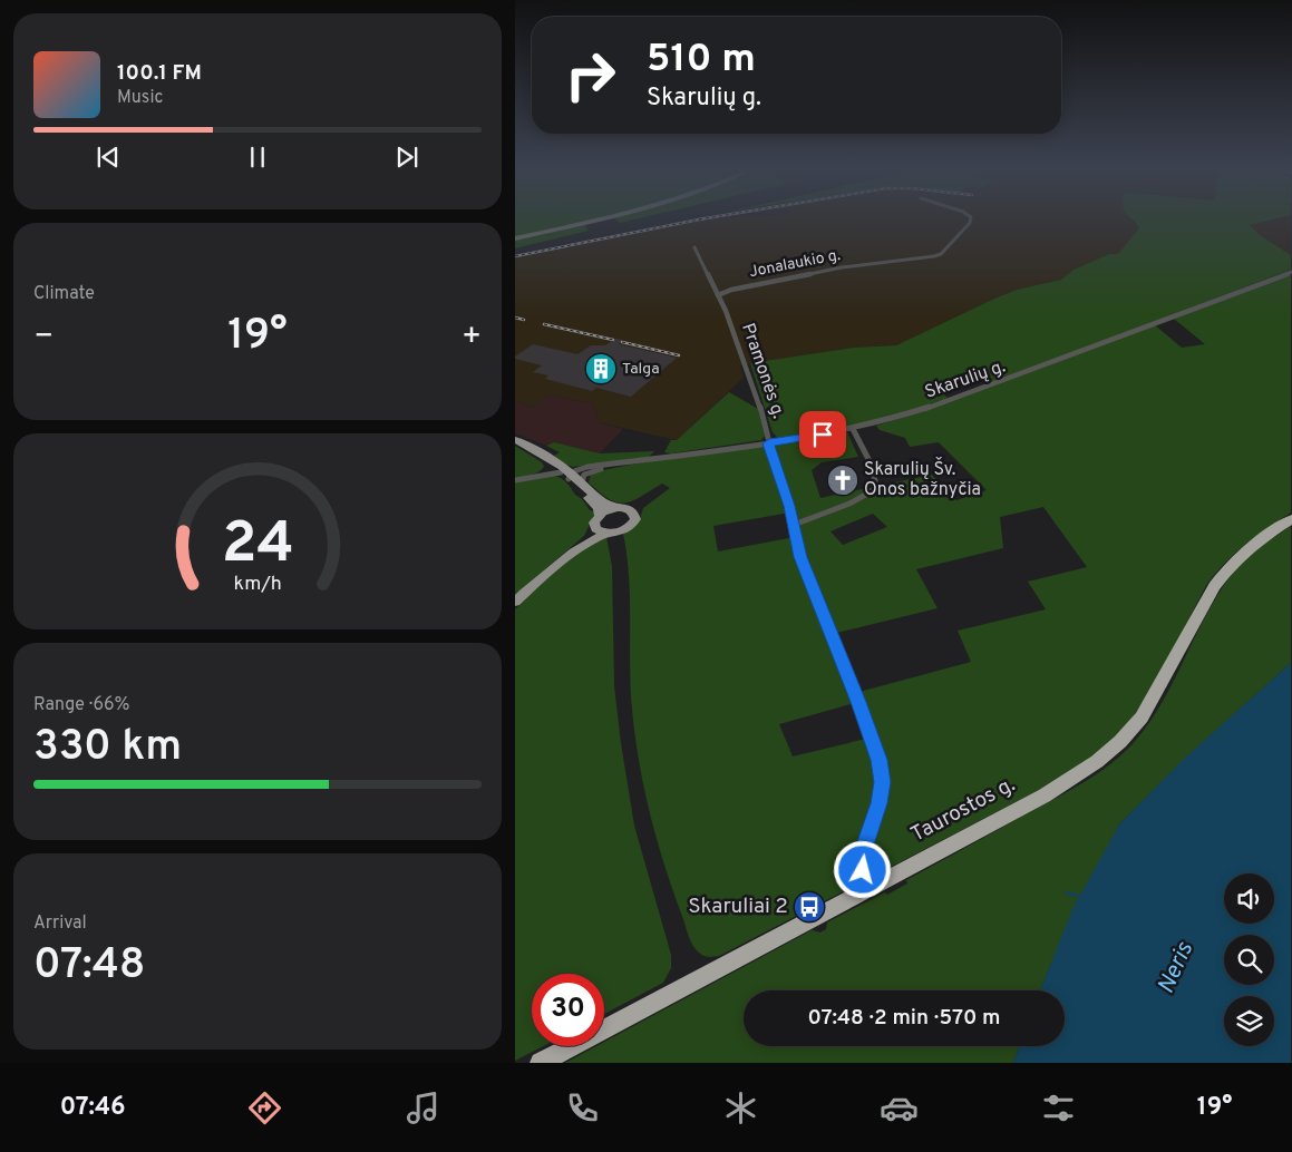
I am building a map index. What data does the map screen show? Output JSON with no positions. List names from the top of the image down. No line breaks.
{"streets":{"highway":["Taurostos g."],"street":["Jonalaukio g.","Pramonės g.","Skarulių g."]},"crossings":[["Jonalaukio g.","Pramonės g."],["Pramonės g.","Skarulių g."],["Pramonės g.","Taurostos g."]],"water":["Neris"],"places":{"building":["Talga"],"church":["Skarulių Šv. Onos bažnyčia"],"bus stop":["Skaruliai 2"]},"page":{"turn":["510 m","Skarulių g."],"song":["100.1 FM","Music"],"tile":["Climate",["Range · 66%","330 km"],["Arrival","07:48"]],"heat":["−","19°","+"],"limit":"30","trip":"07:48 · 2 min · 570 m","tabs":["07:46","19°"],"gauge":["24","km/h"]}}
